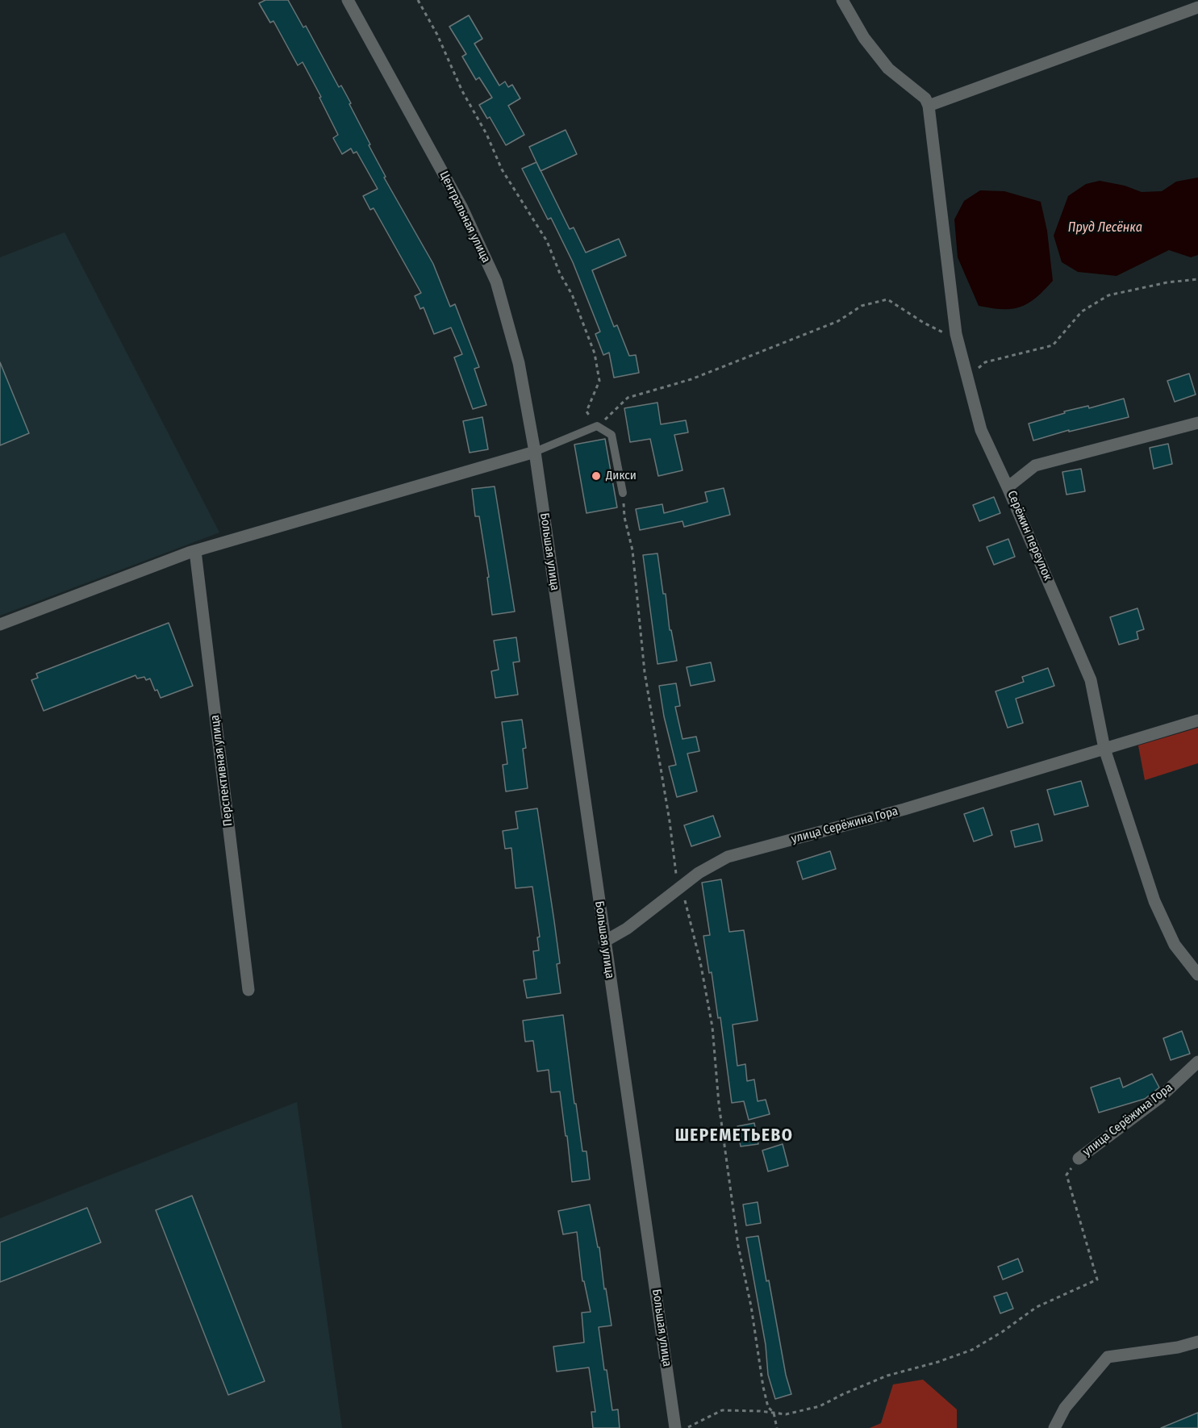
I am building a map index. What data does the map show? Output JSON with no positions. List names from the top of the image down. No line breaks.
{"streets":{"street":["Центральная улица","Серёжин переулок","Большая улица","Перспективная улица","улица Серёжина Гора"]},"crossings":[["Центральная улица","Большая улица"],["Серёжин переулок","улица Серёжина Гора"],["Большая улица","улица Серёжина Гора"]],"districts":["ШЕРЕМЕТЬЕВО"],"water":["Пруд Лесёнка"],"places":["Дикси"]}
